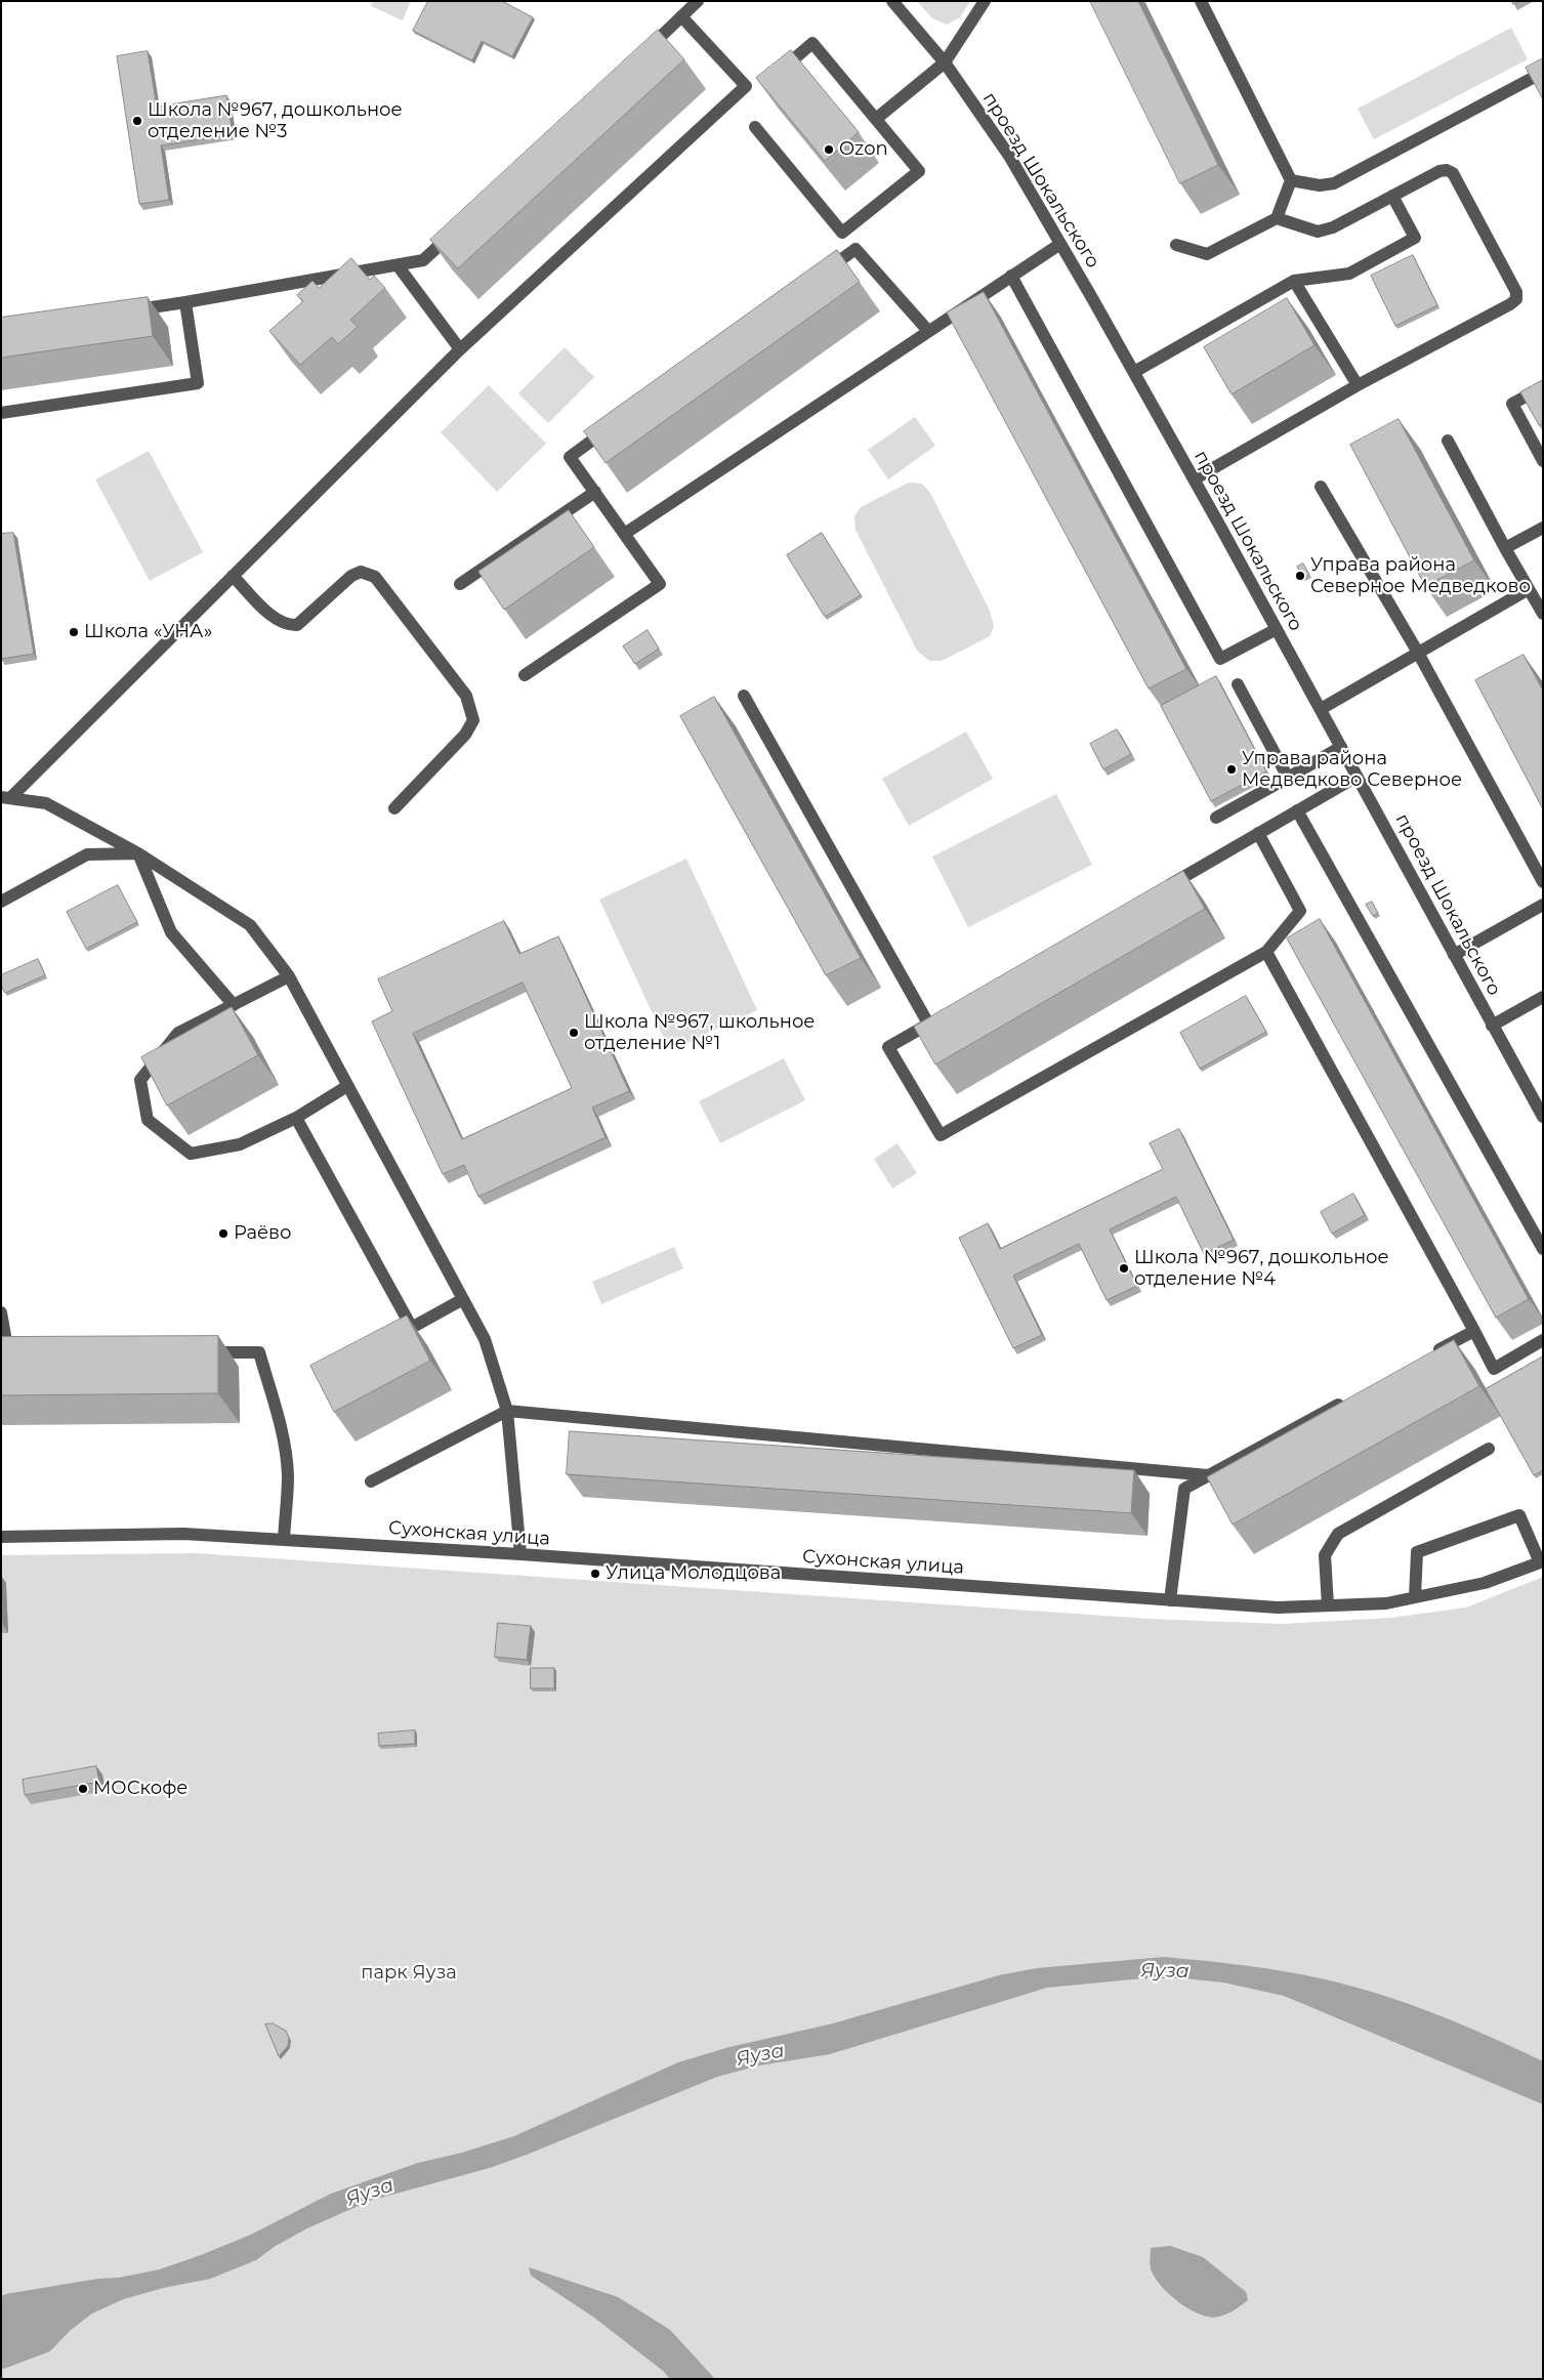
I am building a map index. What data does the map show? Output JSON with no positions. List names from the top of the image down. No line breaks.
{"streets":{"street":["проезд Шокальского","Сухонская улица"]},"water":["Яуза"],"parks":["парк Яуза"],"places":["Школа №967, дошкольное отделение №3","Ozon","Управа района Северное Медведково","Школа «УНА»","Управа района Медведково Северное","Школа №967, школьное отделение №1","Раёво","Школа №967, дошкольное отделение №4","Улица Молодцова","МОСкофе"]}
